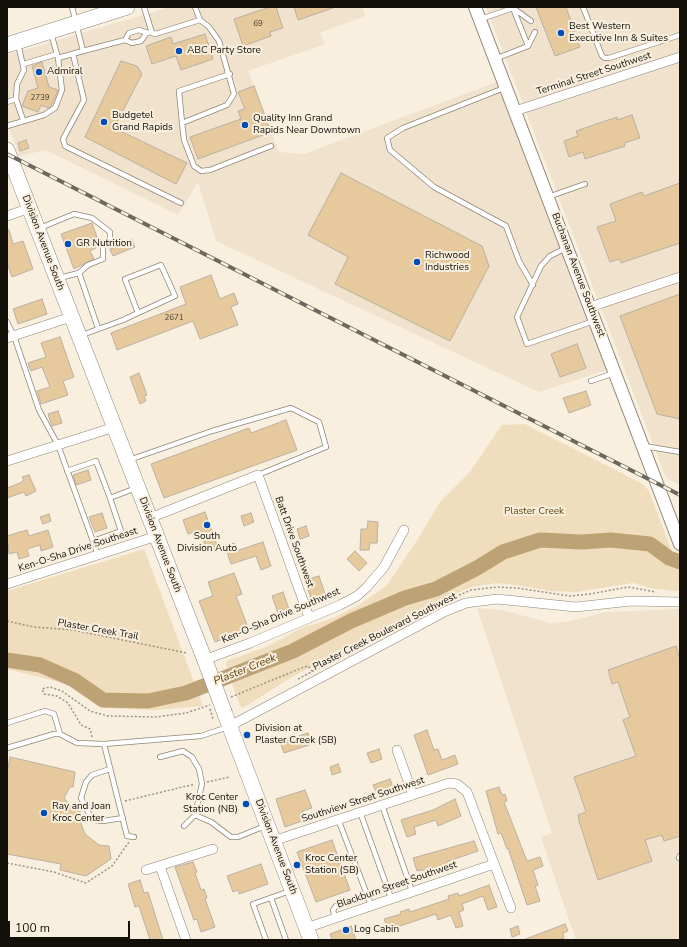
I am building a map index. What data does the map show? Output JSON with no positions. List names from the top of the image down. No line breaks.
{"streets":{"main road":["Division Avenue South"],"street":["Terminal Street Southwest","Buchanan Avenue Southwest","Batt Drive Southwest","Ken-O-Sha Drive Southeast","Ken-O-Sha Drive Southwest","Plaster Creek Boulevard Southwest","Southview Street Southwest","Blackburn Street Southwest"],"path":["Plaster Creek Trail"]},"crossings":[["Terminal Street Southwest","Buchanan Avenue Southwest"],["Division Avenue South","Ken-O-Sha Drive Southeast"],["Division Avenue South","Ken-O-Sha Drive Southwest"],["Division Avenue South","Plaster Creek Boulevard Southwest"],["Division Avenue South","Southview Street Southwest"],["Division Avenue South","Blackburn Street Southwest"],["Batt Drive Southwest","Ken-O-Sha Drive Southwest"],["Southview Street Southwest","Blackburn Street Southwest"]],"water":["Plaster Creek"],"parks":["Plaster Creek"],"places":["Best Western Executive Inn & Suites","ABC Party Store","Admiral","Budgetel Grand Rapids","Quality Inn Grand Rapids Near Downtown","GR Nutrition","Richwood Industries","South Division Auto","Division at Plaster Creek (SB)","Kroc Center Station (NB)","Ray and Joan Kroc Center","Kroc Center Station (SB)","Log Cabin"],"house_numbers":["69","2739","2671"],"scale_bar":"100 m"}
